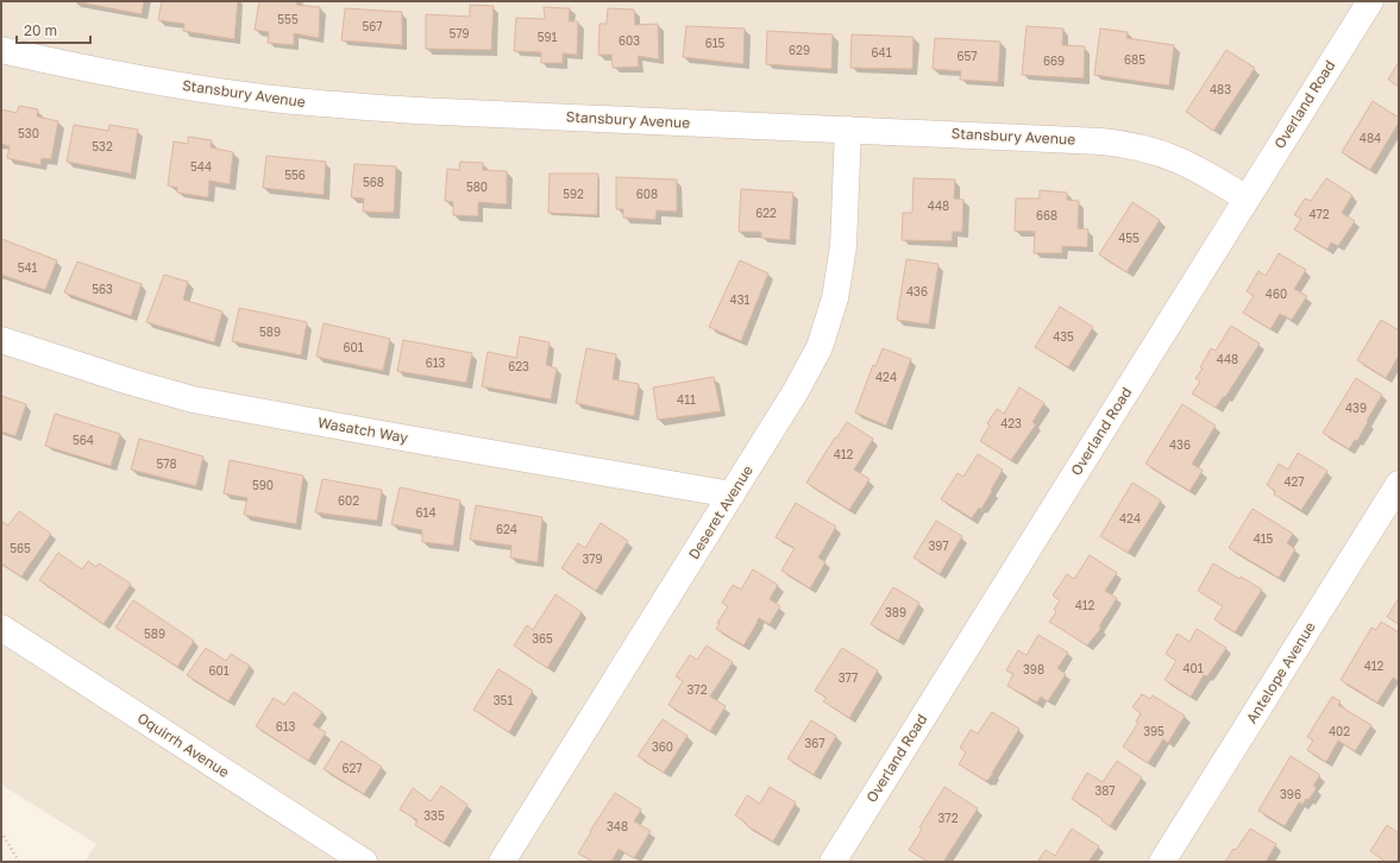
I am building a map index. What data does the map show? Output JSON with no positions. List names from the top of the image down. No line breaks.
{"streets":{"street":["Stansbury Avenue","Overland Road","Wasatch Way","Deseret Avenue","Antelope Avenue","Oquirrh Avenue"]},"crossings":[["Stansbury Avenue","Overland Road"],["Stansbury Avenue","Deseret Avenue"],["Wasatch Way","Deseret Avenue"]],"house_numbers":["555","567","579","591","603","615","629","641","657","685","669","483","530","484","532","544","556","568","580","592","608","448","622","472","668","455","541","563","436","460","431","589","435","601","448","613","623","424","411","439","423","564","436","412","578","427","590","602","614","424","624","415","397","565","379","412","389","589","365","412","401","398","601","377","372","351","613","395","402","367","360","627","387","396","335","372","348"],"scale_bar":"20 m"}
